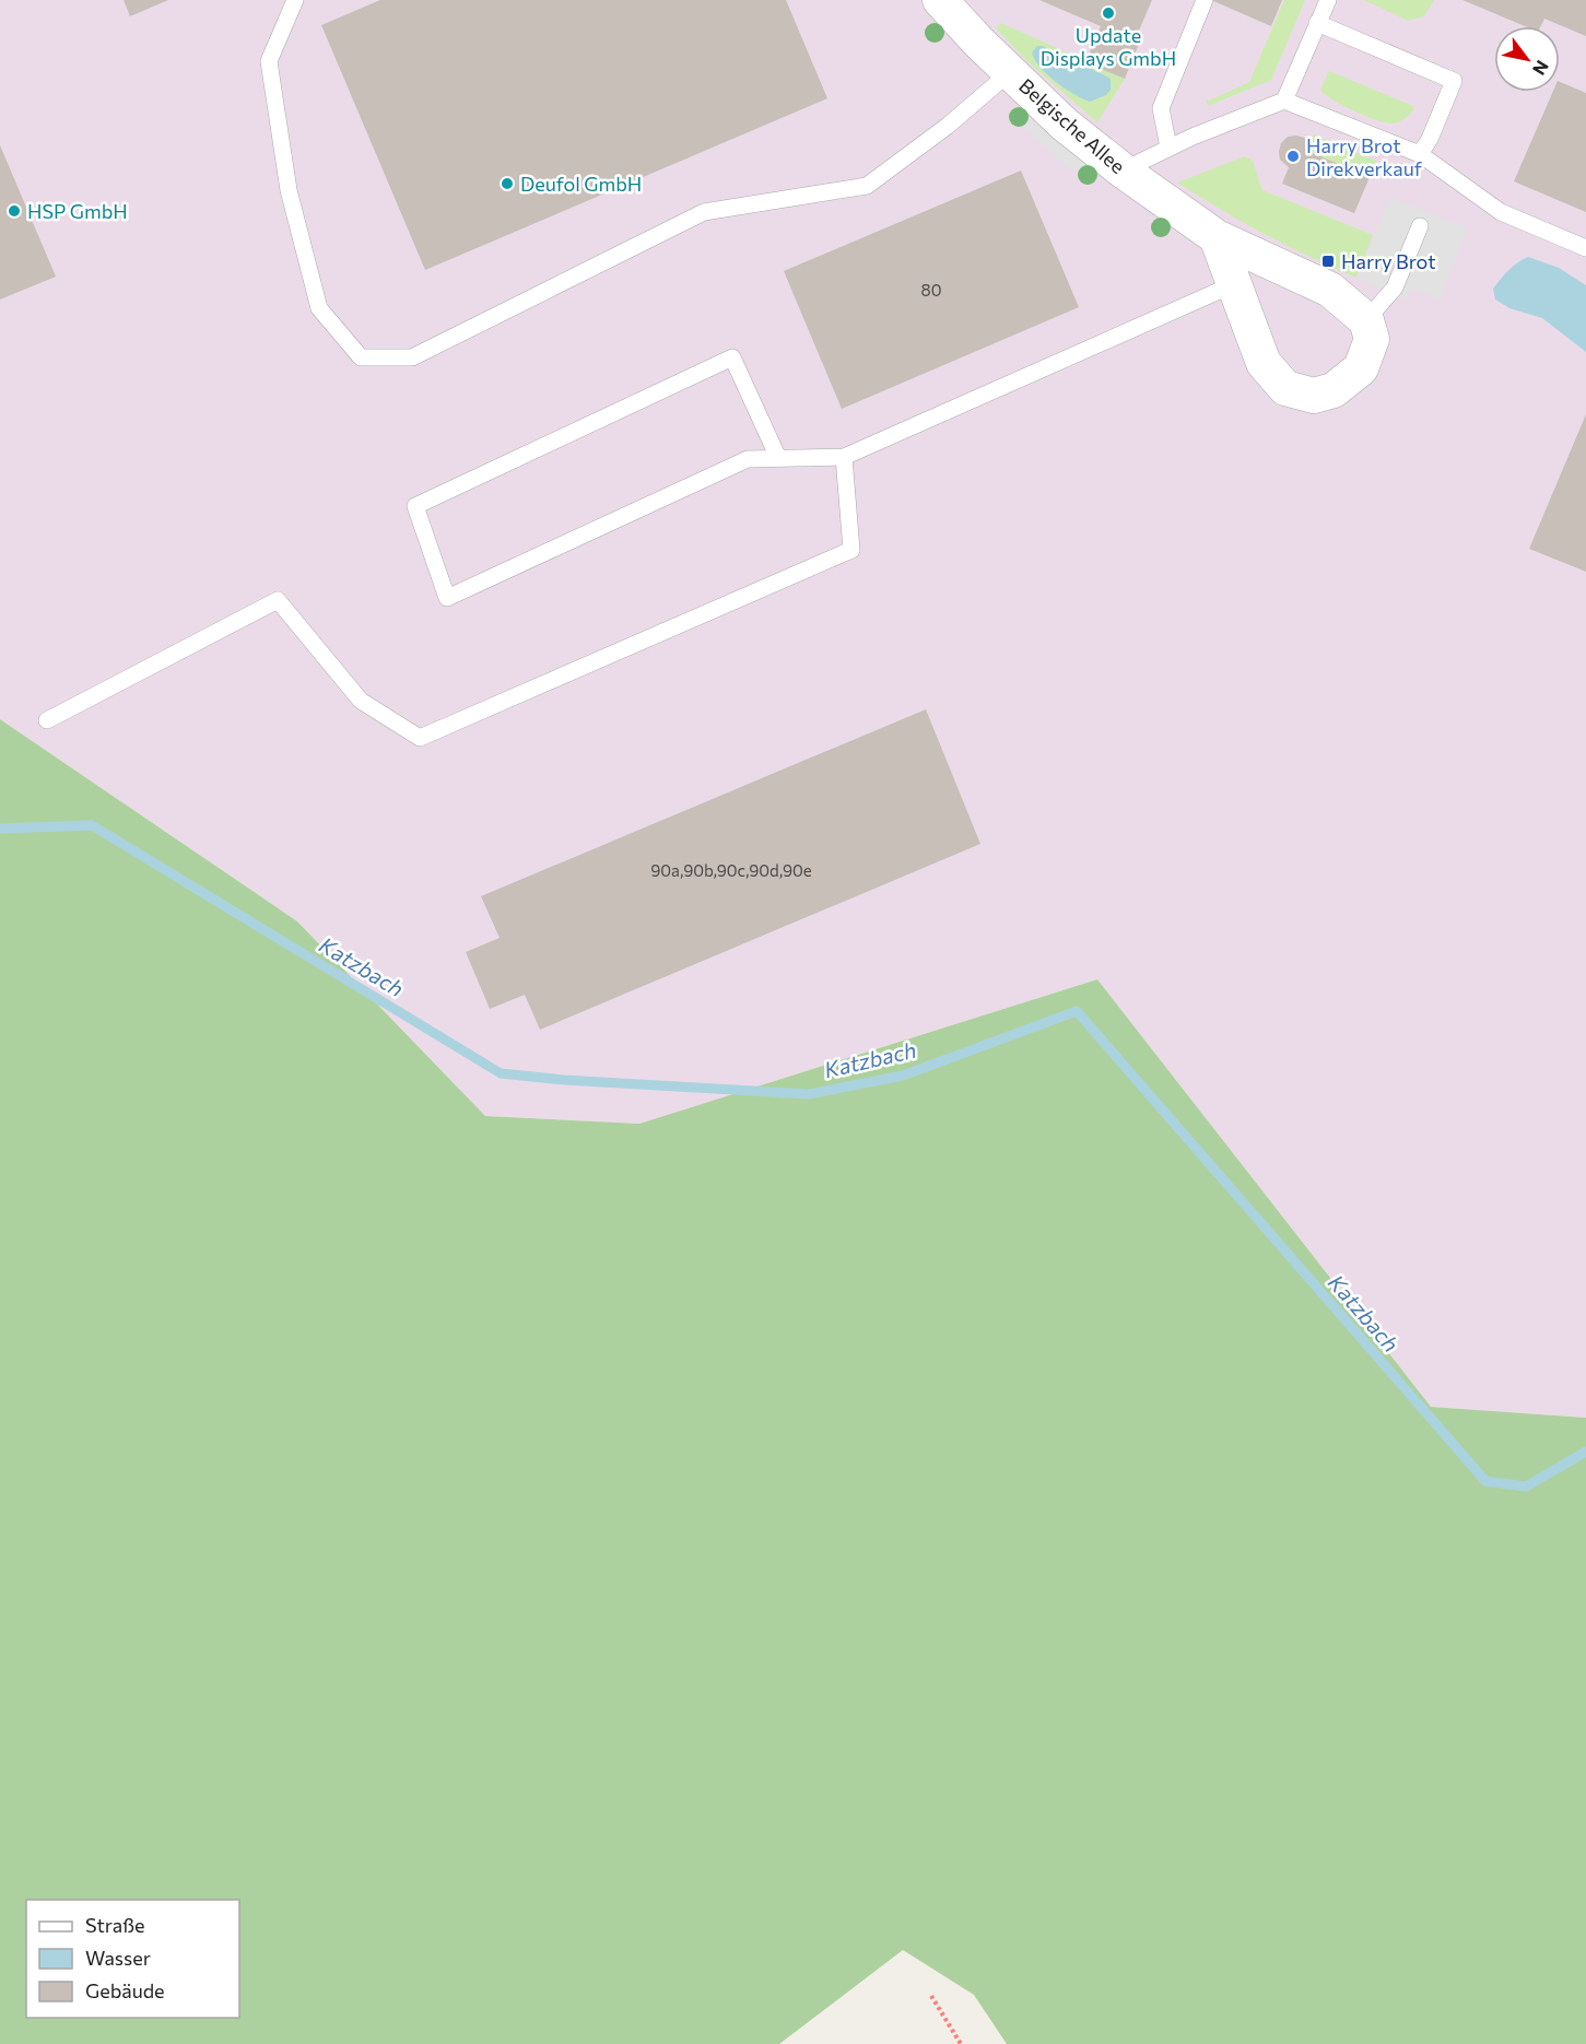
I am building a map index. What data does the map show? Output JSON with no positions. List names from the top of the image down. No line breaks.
{"streets":{"street":["Belgische Allee"]},"water":["Katzbach"],"places":{"other":["Update Displays GmbH","Harry Brot Direkverkauf","Deufol GmbH","HSP GmbH"],"transit":["Harry Brot"]},"house_numbers":["80","90a,90b,90c,90d,90e"],"legend":["Straße","Wasser","Gebäude"],"north":"bottom right"}
